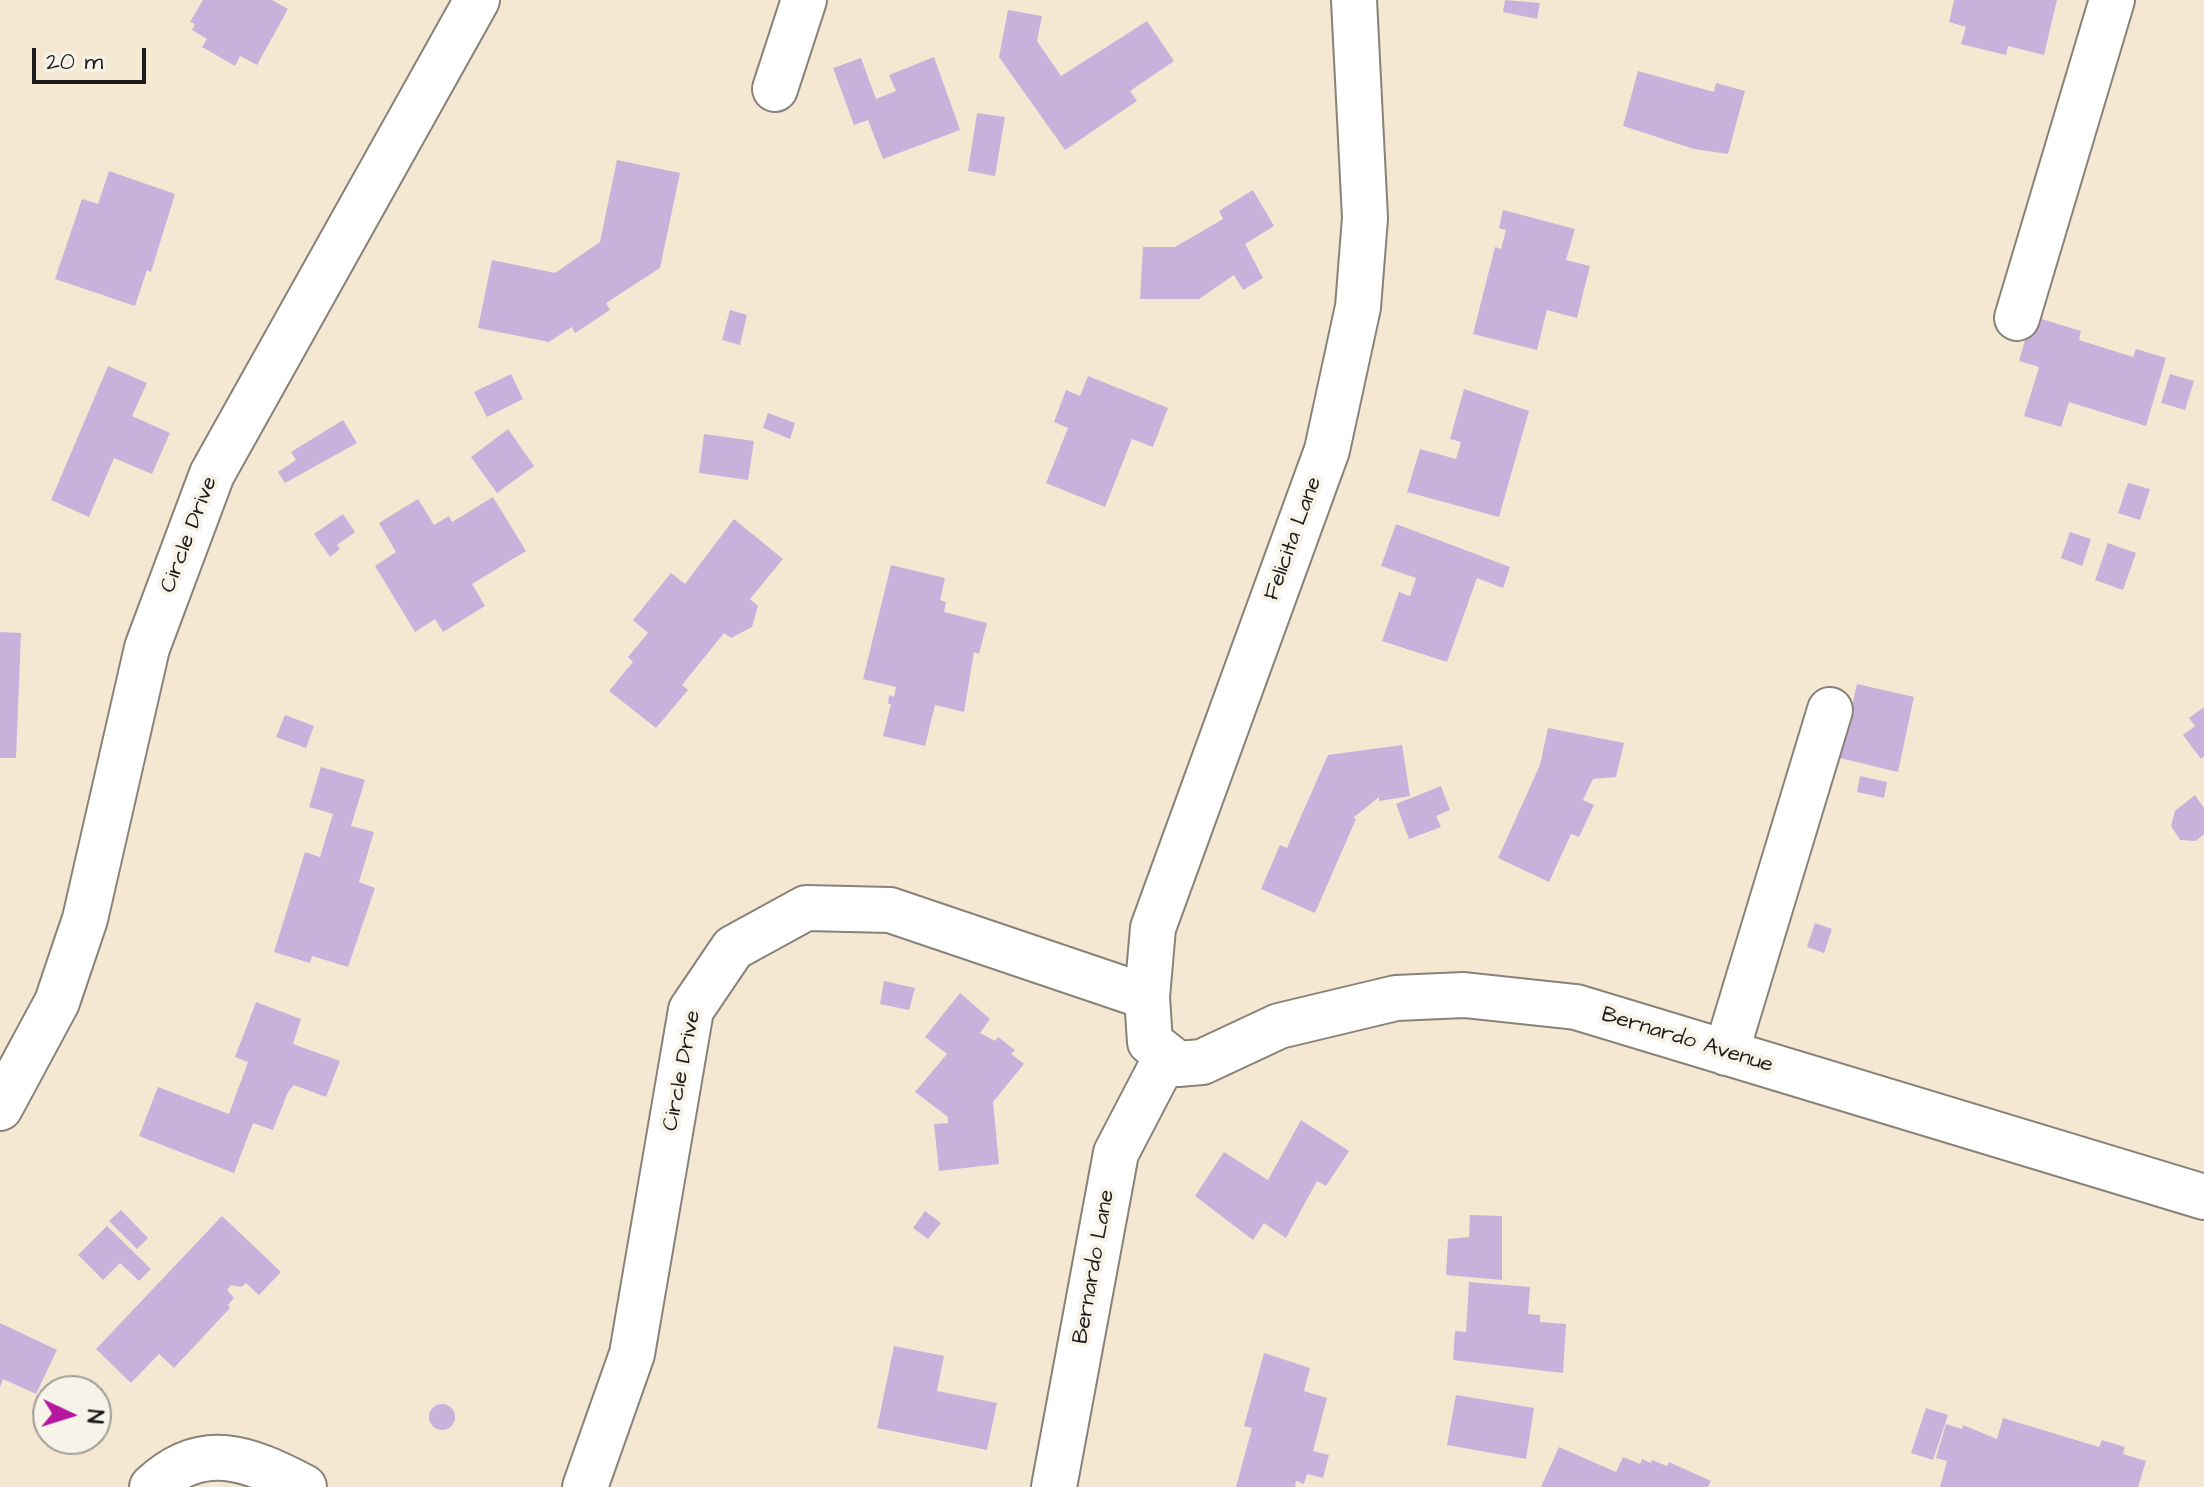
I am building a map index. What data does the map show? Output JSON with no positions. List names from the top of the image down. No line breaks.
{"streets":{"street":["Circle Drive","Felicita Lane","Bernardo Avenue","Bernardo Lane"]},"crossings":[["Circle Drive","Felicita Lane"],["Felicita Lane","Bernardo Avenue"],["Felicita Lane","Bernardo Lane"],["Bernardo Avenue","Bernardo Lane"]],"scale_bar":"20 m","north":"right"}
